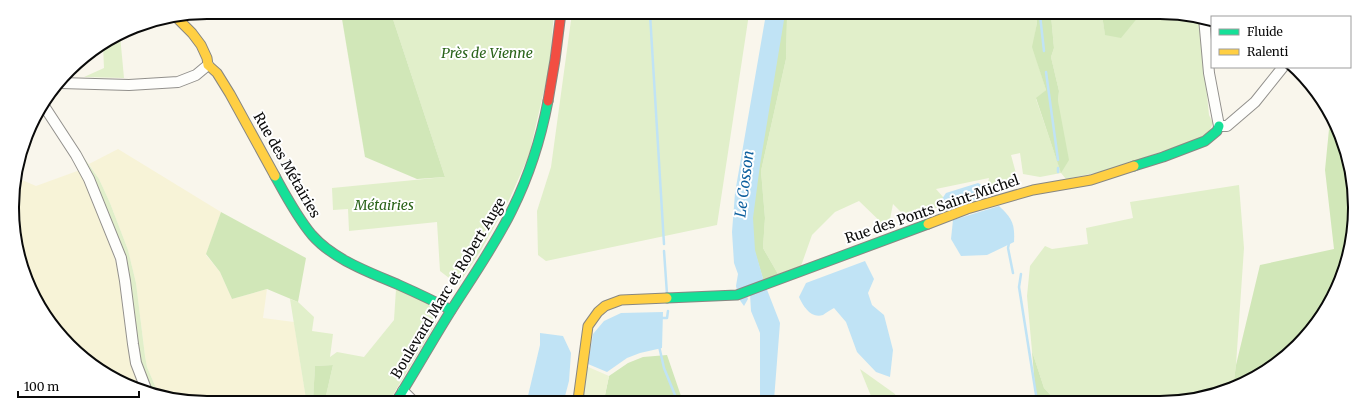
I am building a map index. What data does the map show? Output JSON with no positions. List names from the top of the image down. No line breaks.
{"streets":{"street":["Rue des Métairies","Rue des Ponts Saint-Michel","Boulevard Marc et Robert Auge"]},"crossings":[["Rue des Métairies","Boulevard Marc et Robert Auge"]],"water":["Le Cosson"],"parks":["Près de Vienne","Métairies"],"legend":["Fluide","Ralenti"],"scale_bar":"100 m"}
